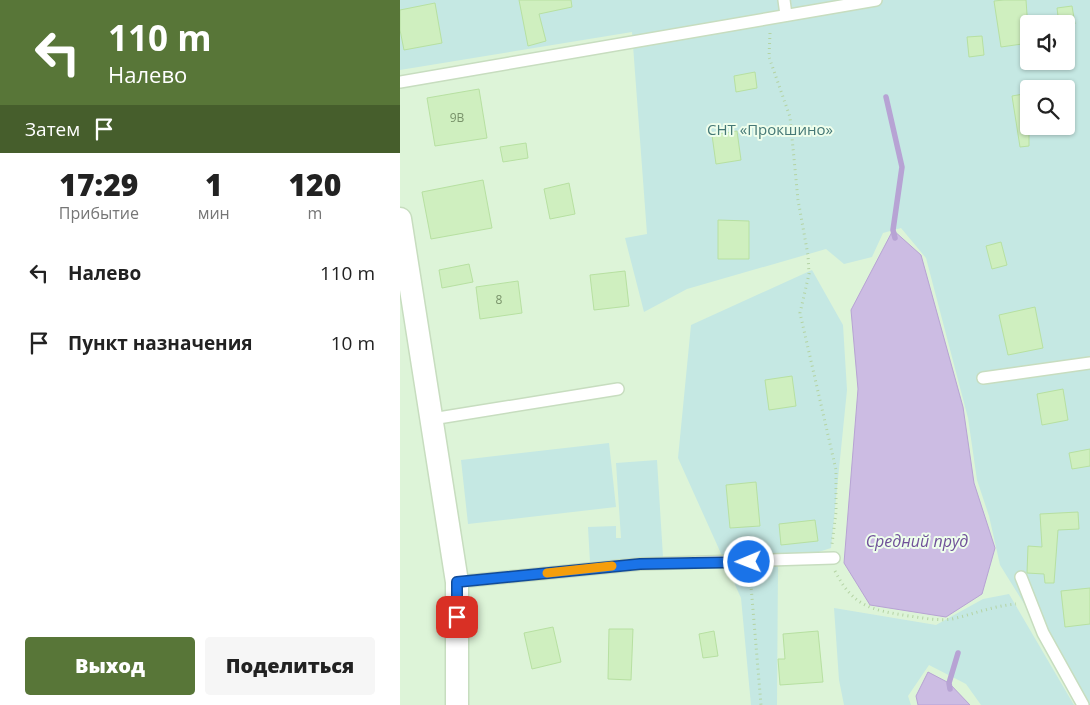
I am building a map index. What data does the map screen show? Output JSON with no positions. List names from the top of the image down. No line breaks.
{"water":["Средний пруд"],"parks":["СНТ «Прокшино»"],"house_numbers":["9В","8"],"page":{"turn":["110 m","Налево"],"then":"Затем","eta":["17:29","Прибытие","1","мин","120","m"],"list":[{"name":"Налево","value":"110 m"},{"name":"Пункт назначения","value":"10 m"}],"buttons":["Выход","Поделиться"]}}
